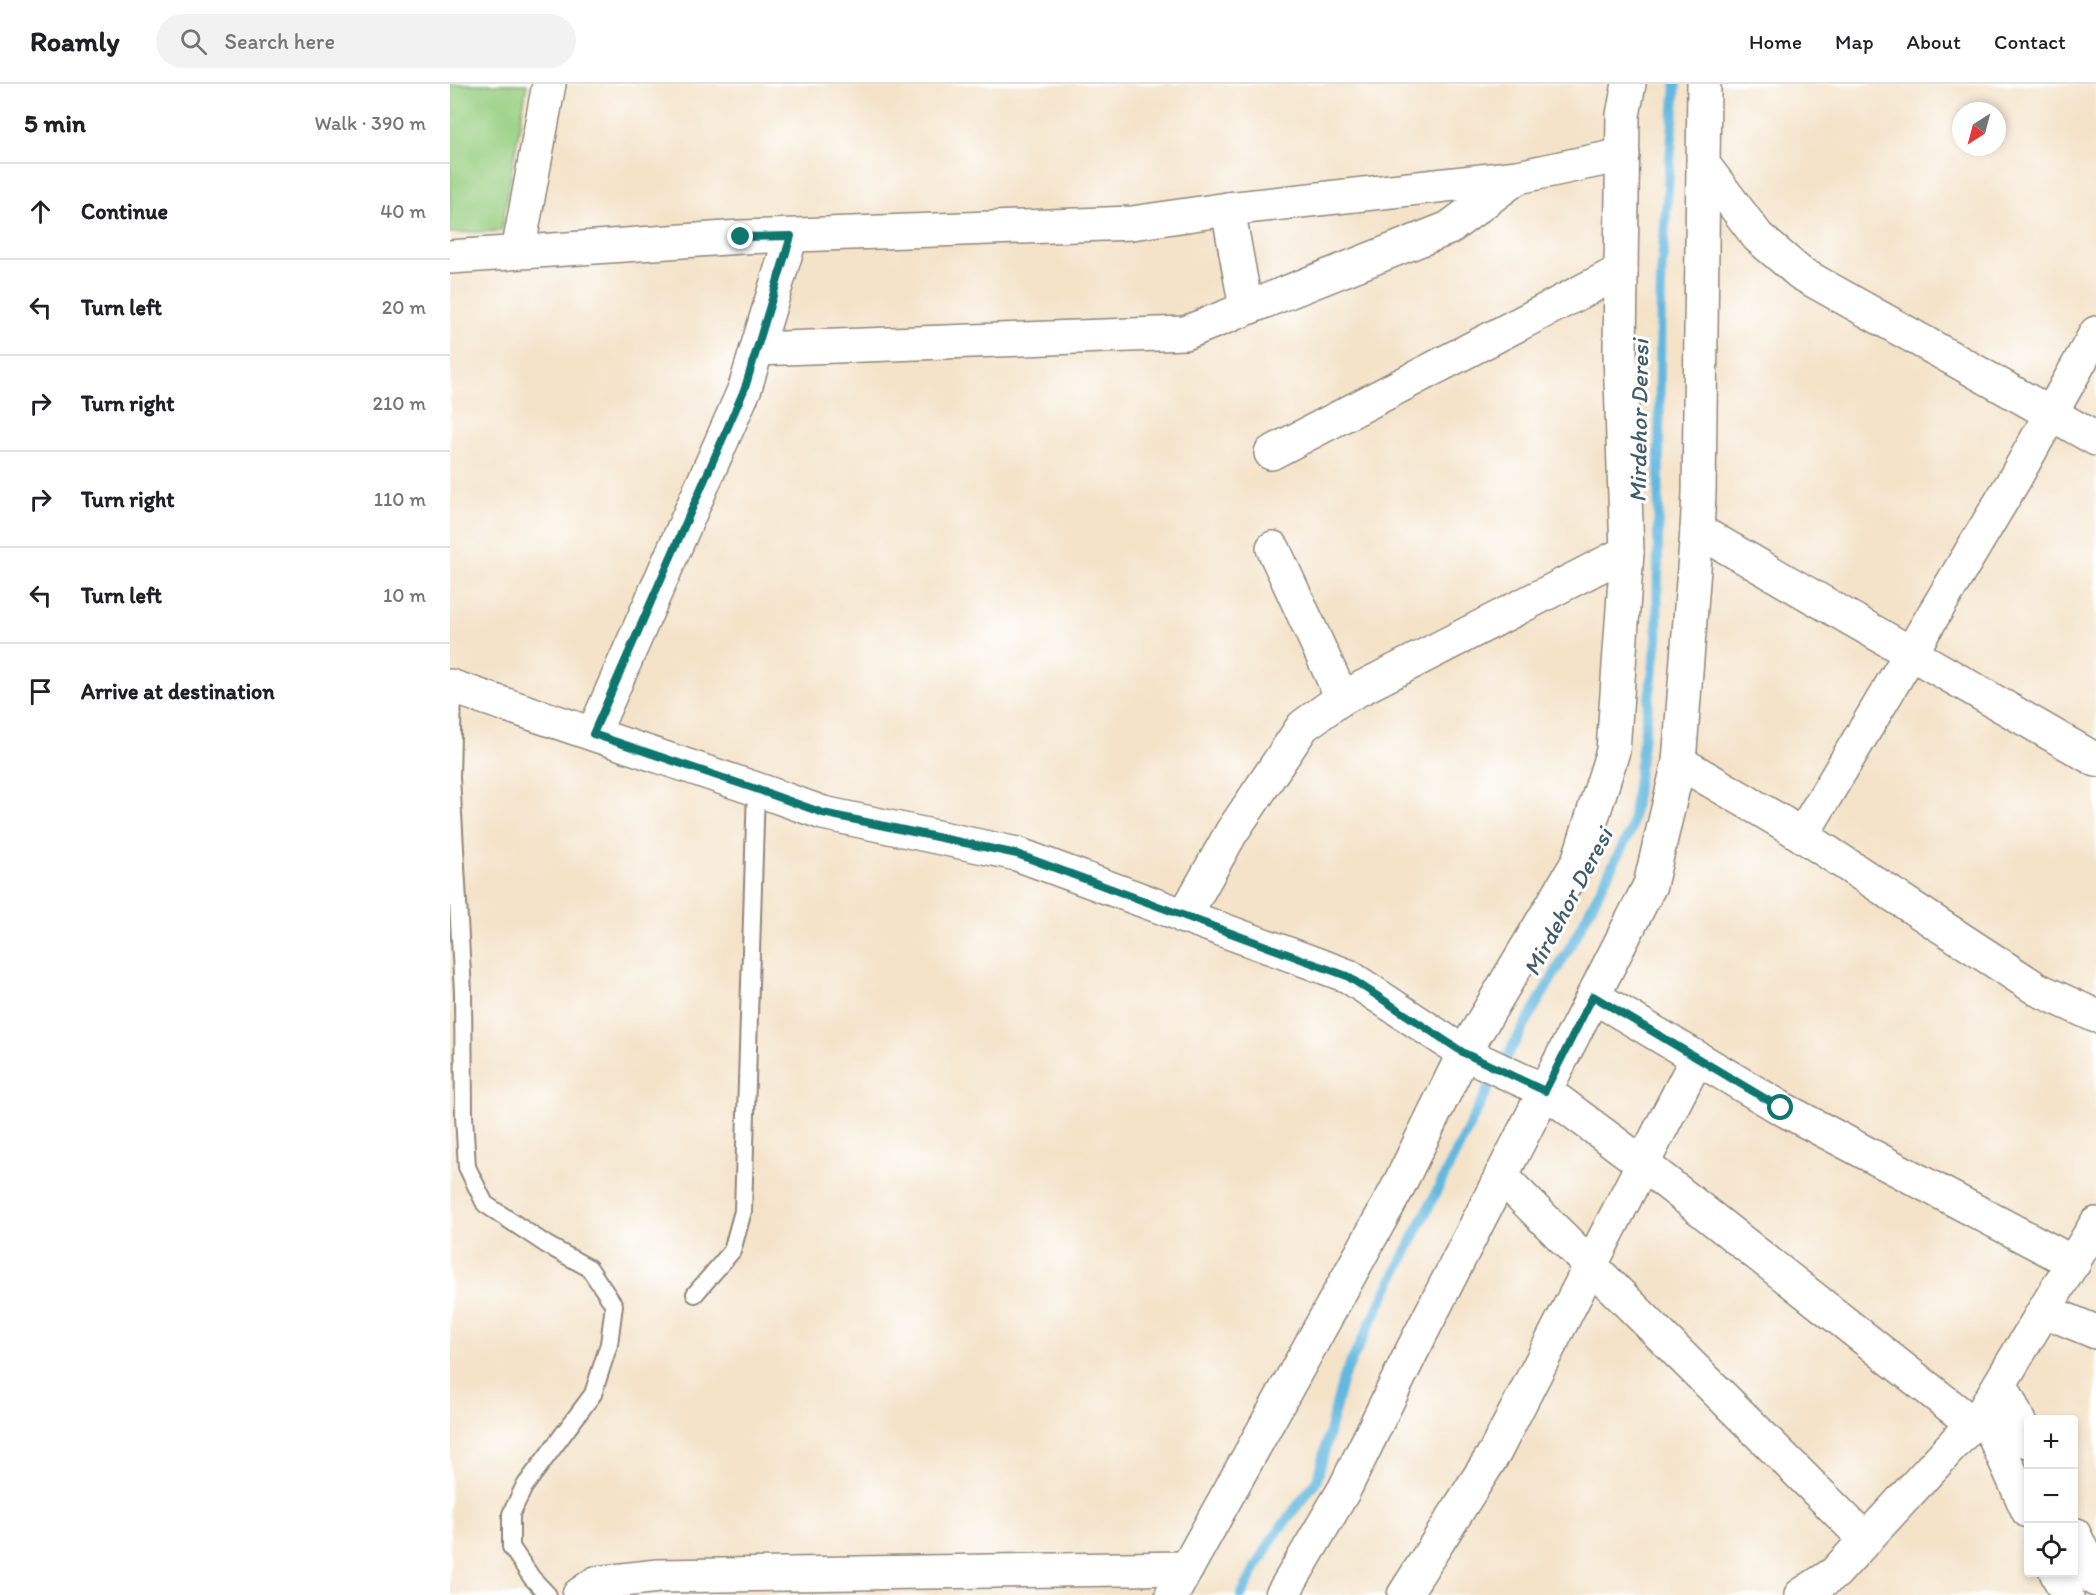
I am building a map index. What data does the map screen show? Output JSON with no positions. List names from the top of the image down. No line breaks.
{"water":["Mirdehor Deresi"],"north":"bottom left","page":{"header":"Roamly","search":"Search here","nav":["Home","Map","About","Contact"],"heading":["5 min","Walk · 390 m"],"list":[["Continue","40 m"],["Turn left","20 m"],["Turn right","210 m"],["Turn right","110 m"],["Turn left","10 m"],"Arrive at destination"],"map_buttons":["+","−"]}}
